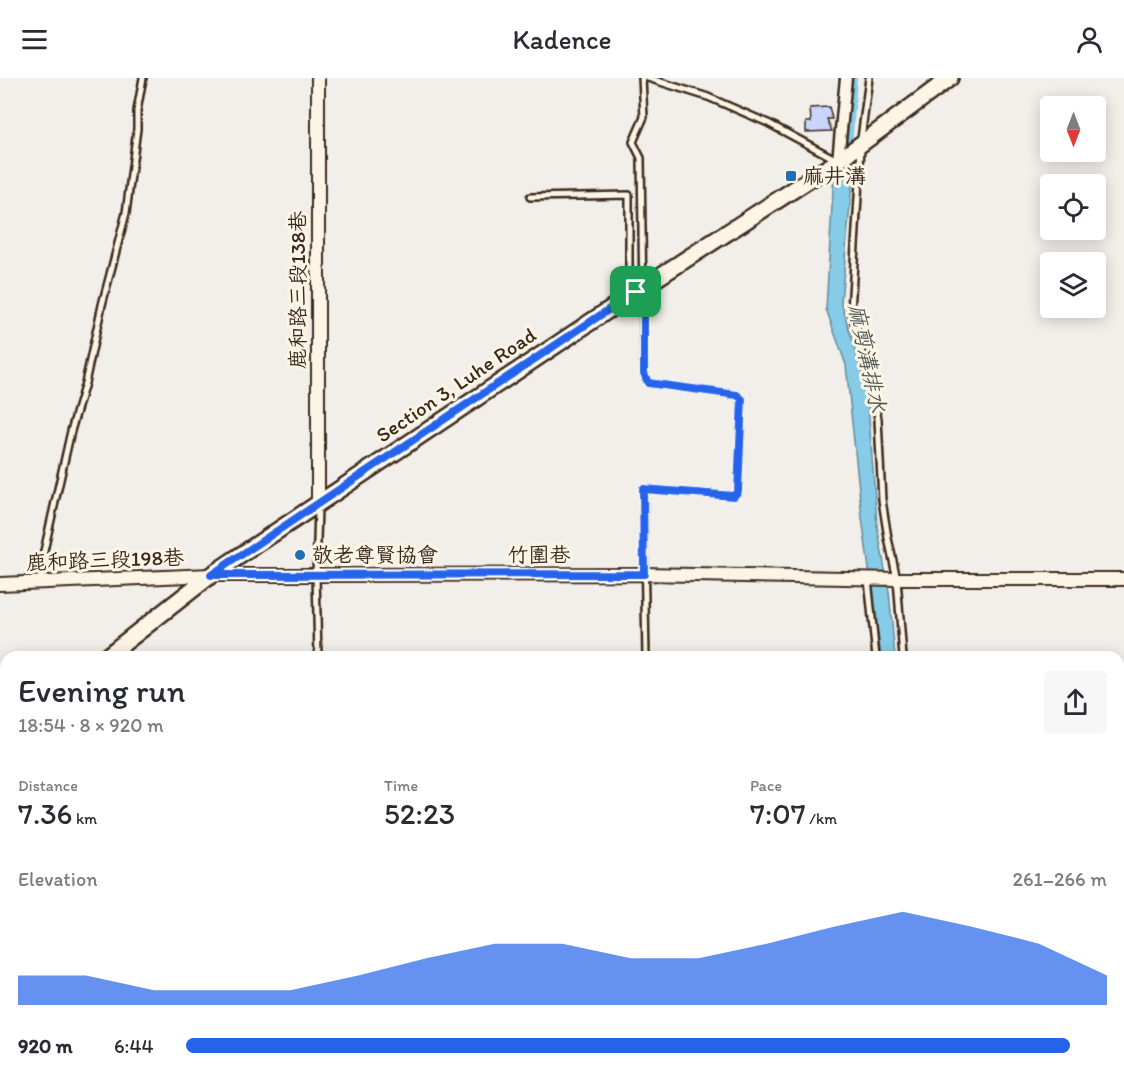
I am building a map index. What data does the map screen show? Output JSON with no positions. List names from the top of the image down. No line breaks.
{"streets":{"main road":["Section 3, Luhe Road"],"street":["鹿和路三段138巷","竹圍巷","鹿和路三段198巷"]},"crossings":[["鹿和路三段138巷","Section 3, Luhe Road"],["Section 3, Luhe Road","竹圍巷"],["Section 3, Luhe Road","鹿和路三段198巷"],["竹圍巷","鹿和路三段198巷"]],"water":["麻剪溝排水"],"places":{"transit":["麻井溝"],"other":["敬老尊賢協會"]},"north":"bottom","page":{"header":"Kadence","heading":["Evening run","18:54 · 8 × 920 m"],"stats":[["Distance","7.36 km"],["Time","52:23"],["Pace","7:07 /km"]],"chart":["Elevation","261–266 m"],"list":[{"name":"920 m","note":"6:44"}]}}
